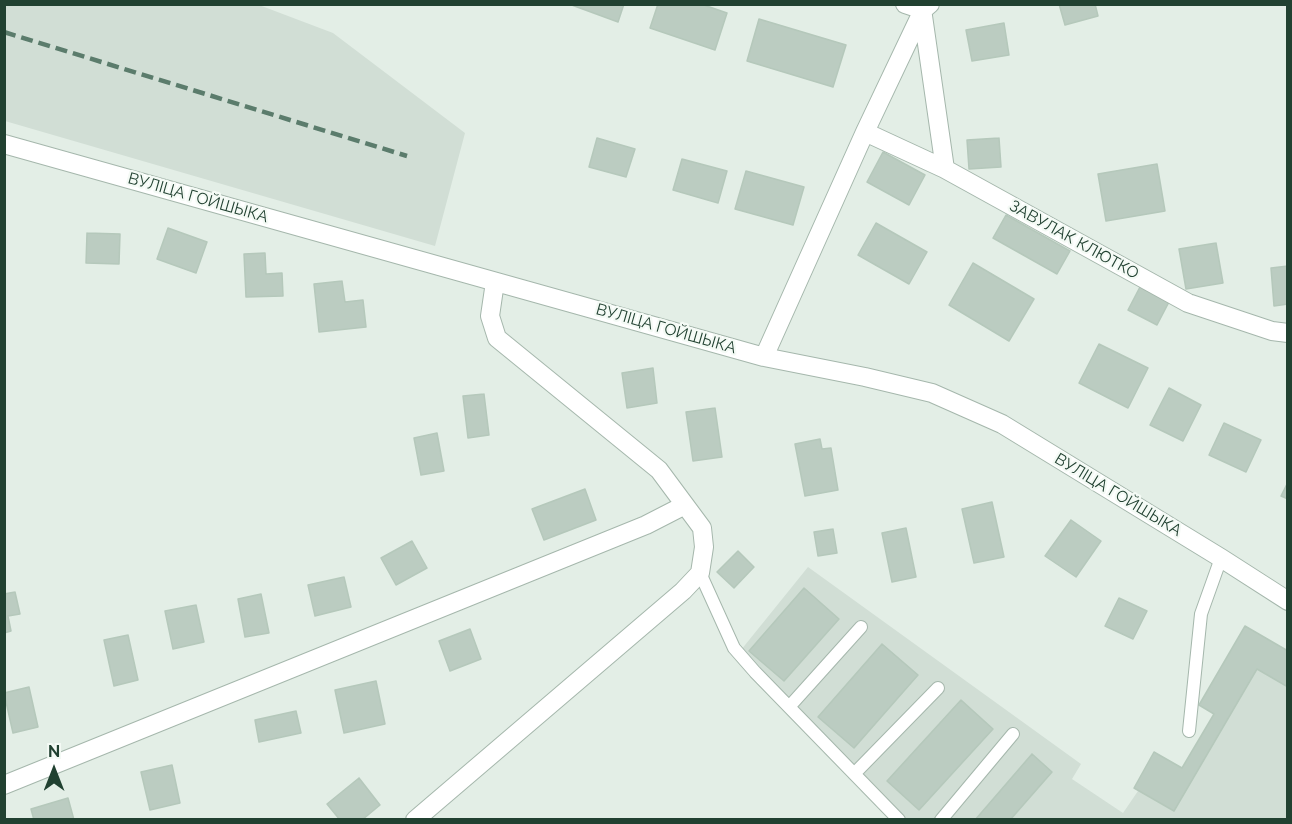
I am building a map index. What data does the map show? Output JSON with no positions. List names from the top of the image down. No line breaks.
{"streets":{"street":["ВУЛІЦА ГОЙШЫКА","ЗАВУЛАК КЛЮТКО"]},"north":"top"}
